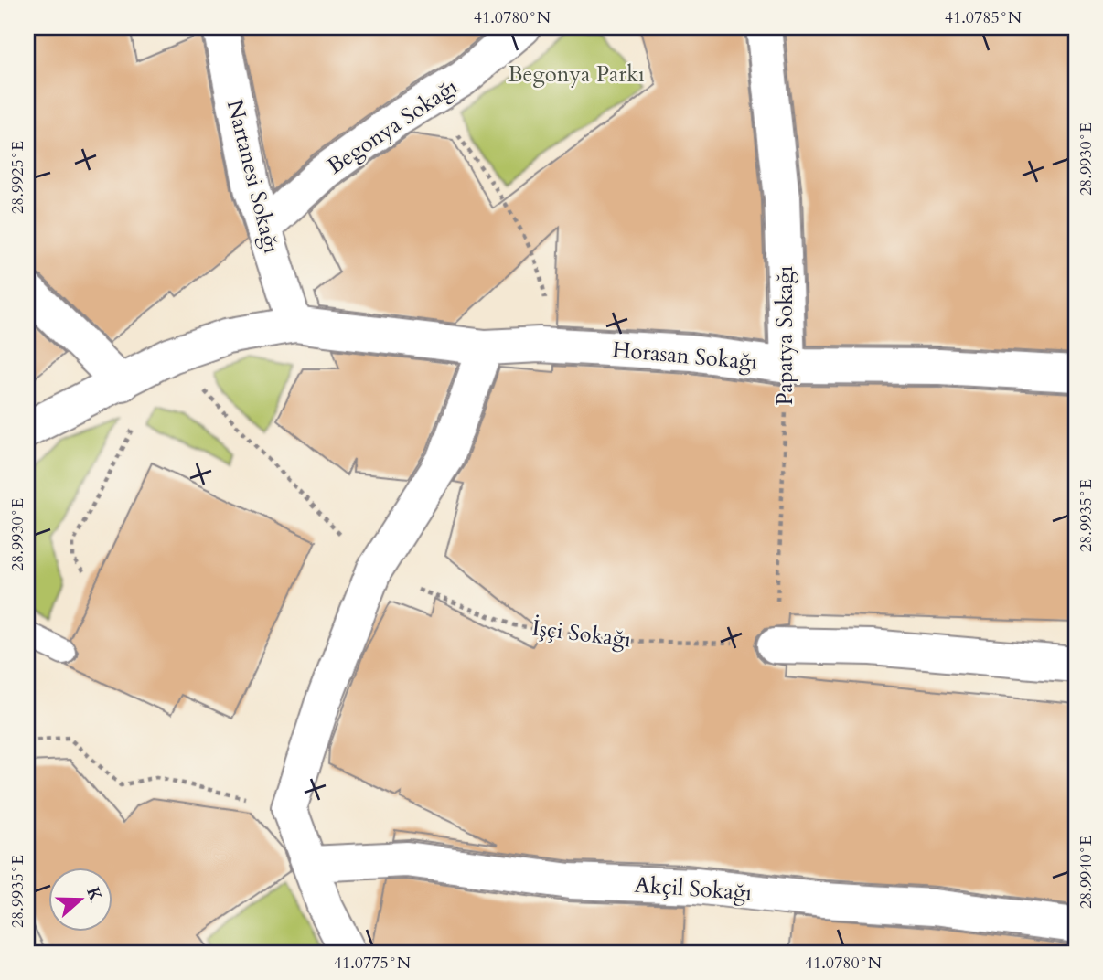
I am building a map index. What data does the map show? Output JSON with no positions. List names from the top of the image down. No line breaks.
{"streets":{"street":["Begonya Sokağı","Nartanesi Sokağı","Papatya Sokağı","Horasan Sokağı","Akçil Sokağı"],"path":["İşçi Sokağı"]},"crossings":[["Begonya Sokağı","Nartanesi Sokağı"],["Nartanesi Sokağı","Horasan Sokağı"],["Papatya Sokağı","Horasan Sokağı"],["Papatya Sokağı","İşçi Sokağı"]],"parks":["Begonya Parkı"],"north":"right","coordinates":["41.0780°N","41.0785°N","28.9930°E","28.9925°E","28.9935°E","28.9940°E","41.0775°N"]}
